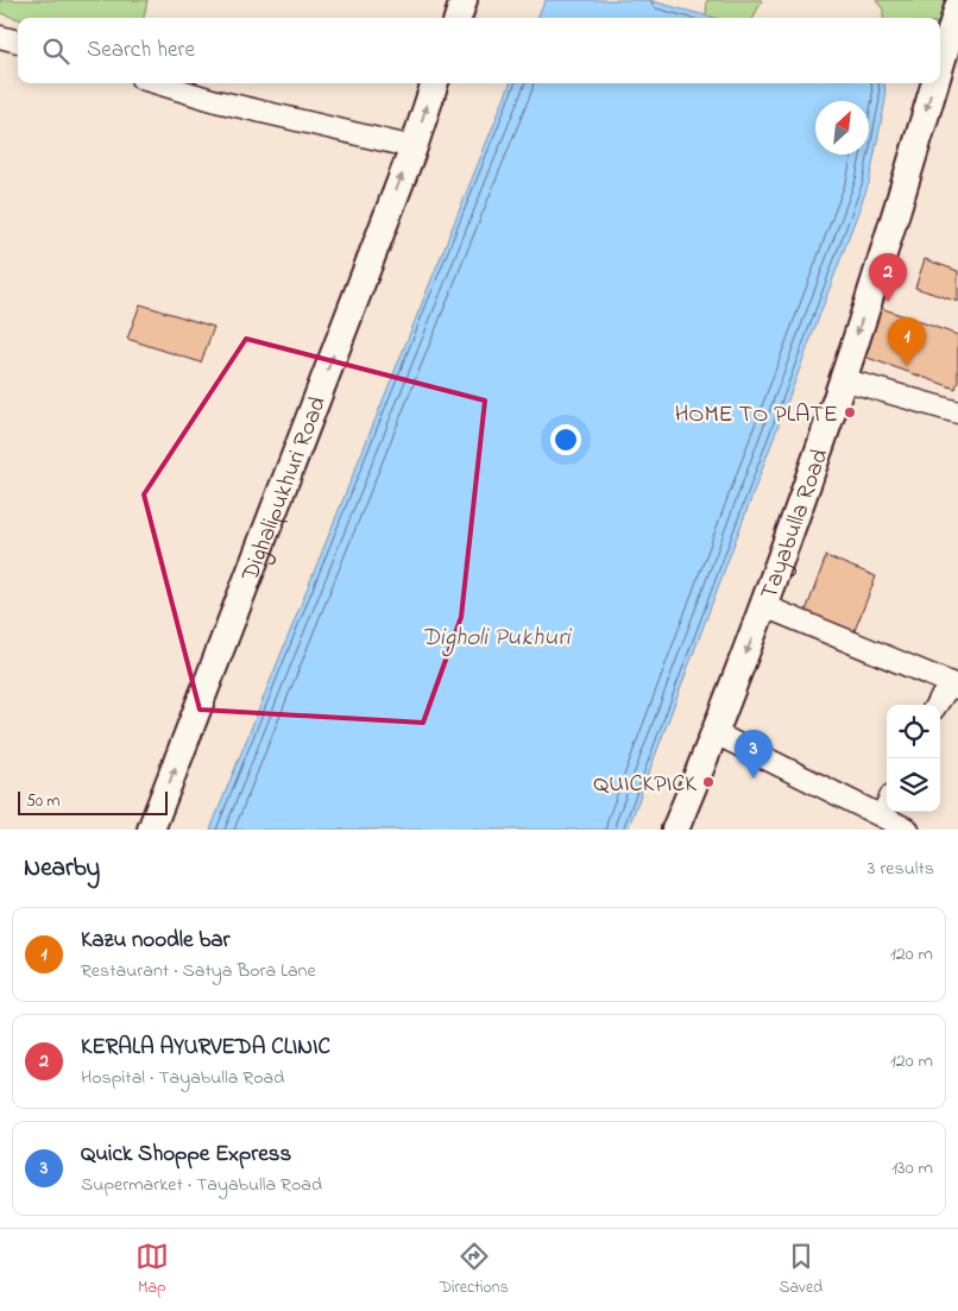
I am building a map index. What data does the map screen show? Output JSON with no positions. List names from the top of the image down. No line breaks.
{"streets":{"main road":["Dighalipukhuri Road","Tayabulla Road"]},"one_way":["Dighalipukhuri Road","Tayabulla Road"],"water":["Digholi Pukhuri"],"places":["HOME TO PLATE","QUICKPICK"],"scale_bar":"50 m","north":"top right","page":{"search":"Search here","pins":["2","1","3"],"scale":"50 m","heading":["Nearby","3 results"],"list":[{"mark":"1","name":"Kazu noodle bar","note":"Restaurant · Satya Bora Lane","value":"120 m"},{"mark":"2","name":"KERALA AYURVEDA CLINIC","note":"Hospital · Tayabulla Road","value":"120 m"},{"mark":"3","name":"Quick Shoppe Express","note":"Supermarket · Tayabulla Road","value":"130 m"}],"nav":["Map","Directions","Saved"]}}
